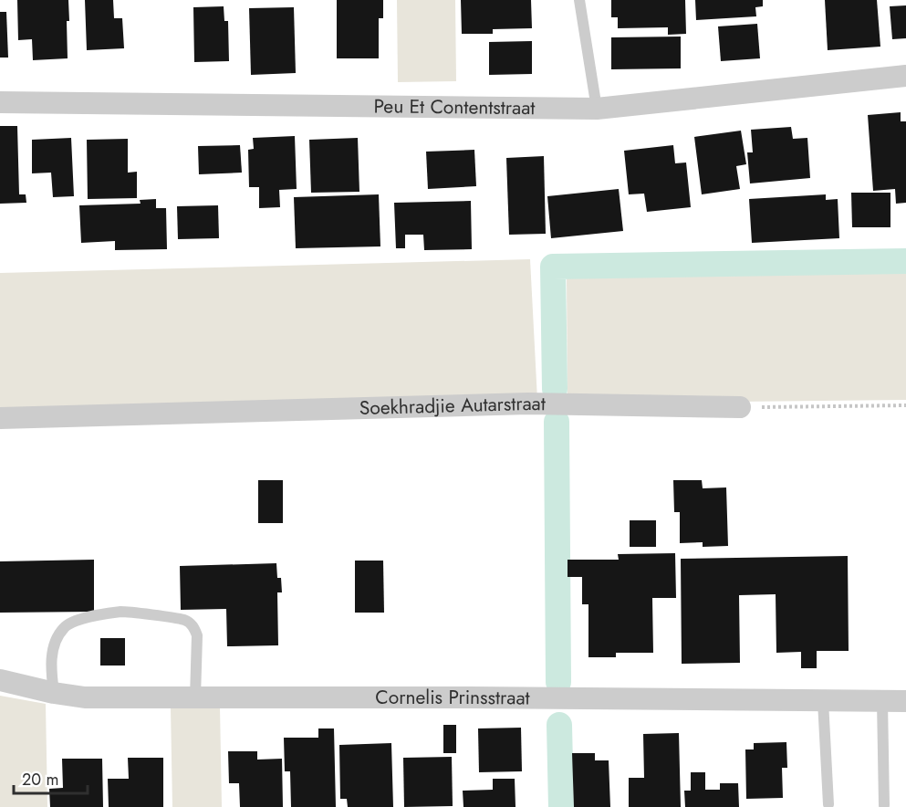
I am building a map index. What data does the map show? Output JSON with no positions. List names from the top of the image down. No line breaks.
{"streets":{"street":["Peu Et Contentstraat","Soekhradjie Autarstraat","Cornelis Prinsstraat"]},"scale_bar":"20 m"}
